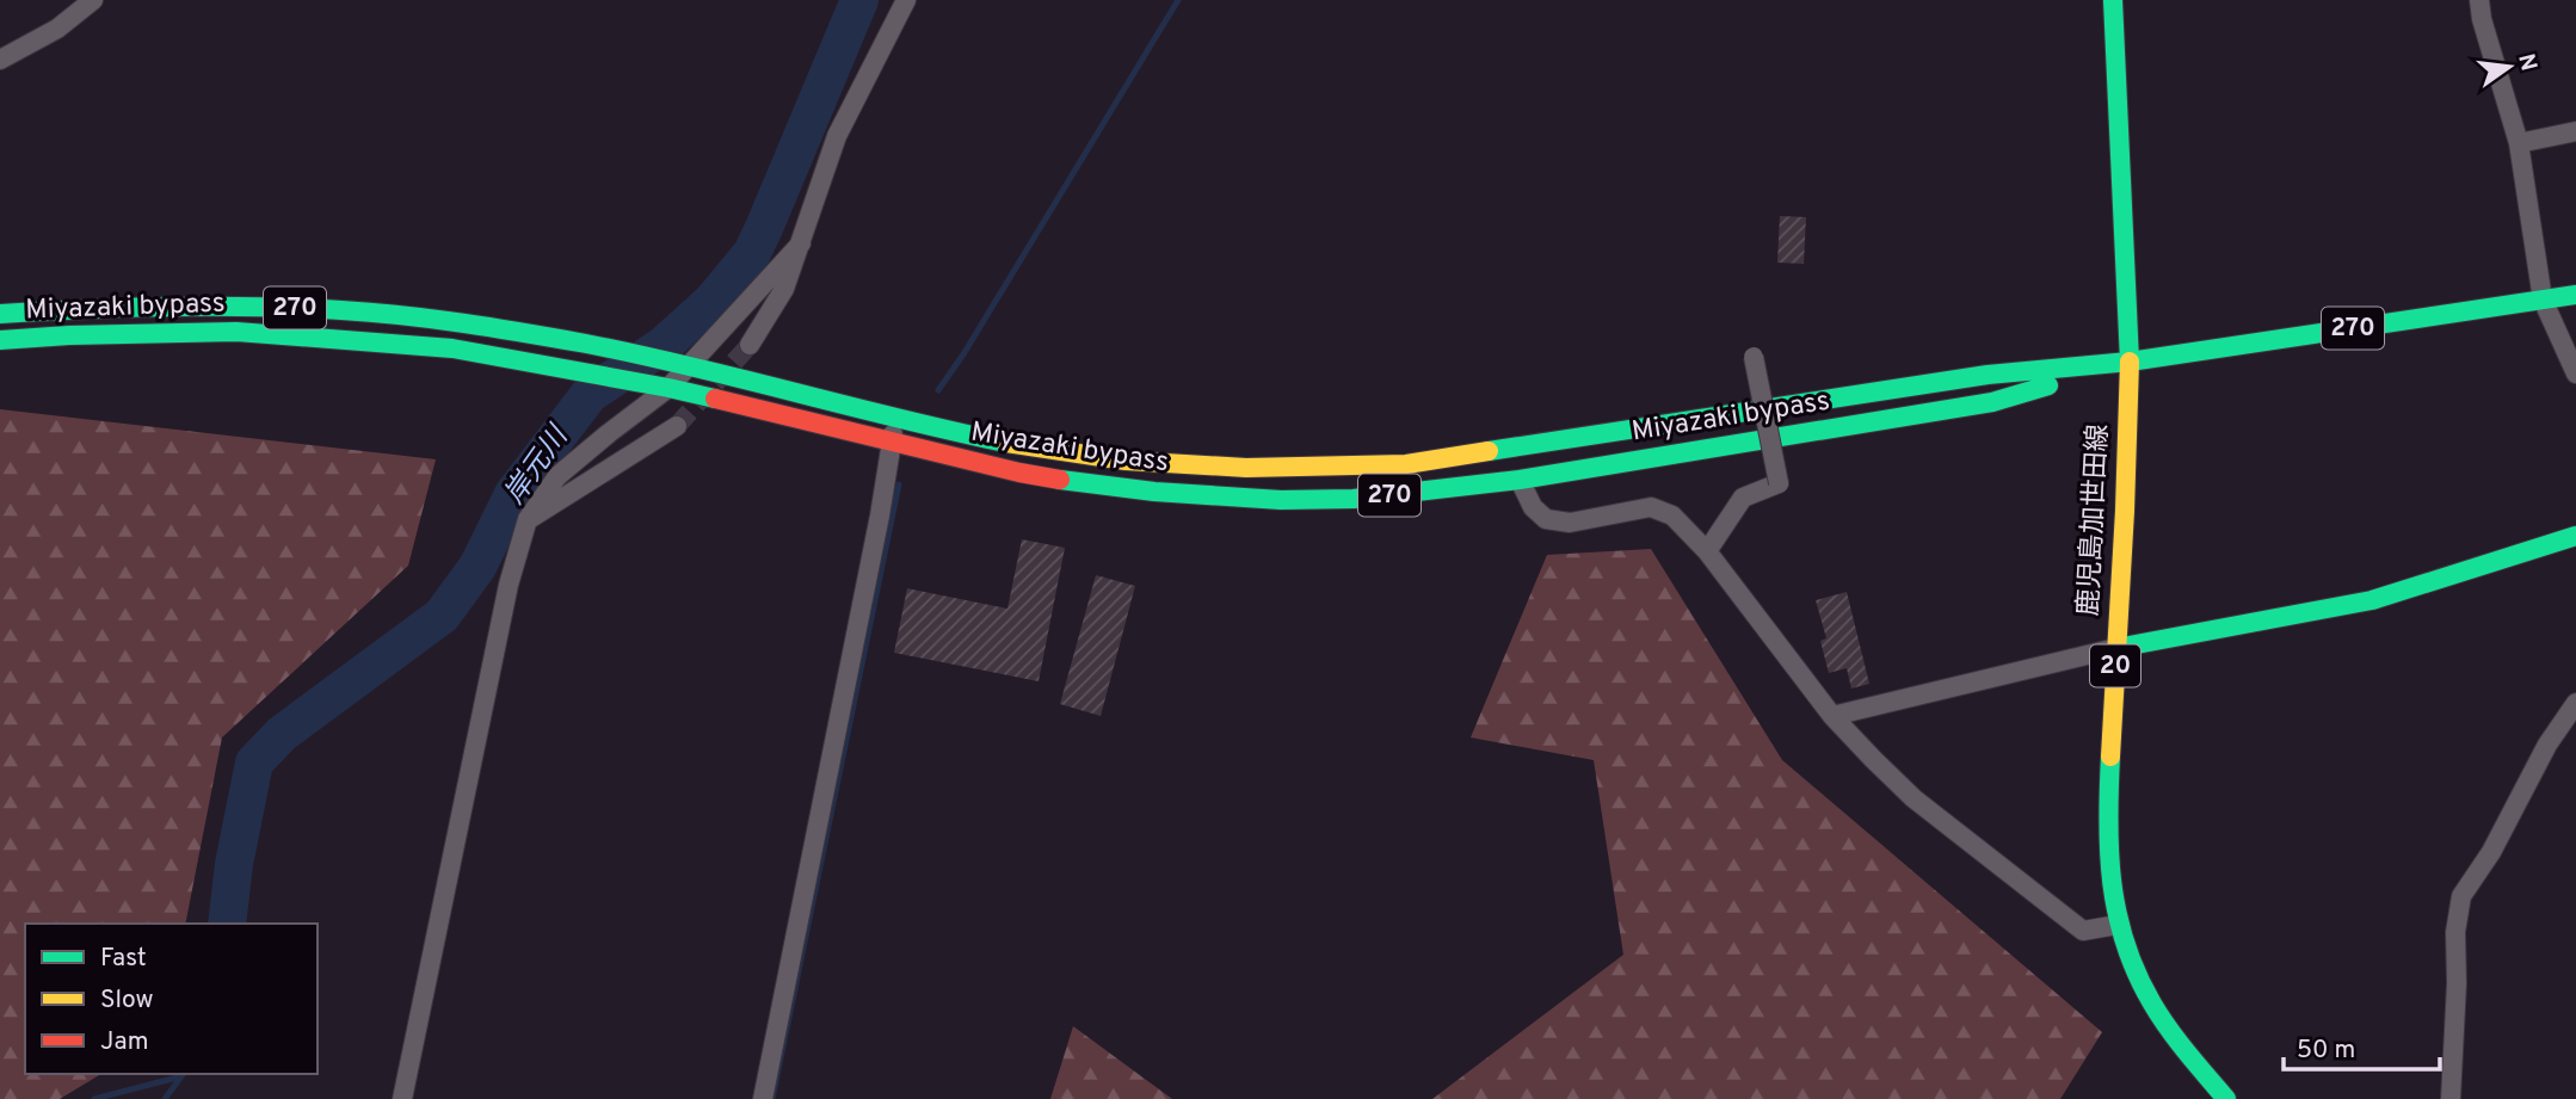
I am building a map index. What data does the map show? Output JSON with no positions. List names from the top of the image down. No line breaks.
{"streets":{"main road":["Miyazaki bypass","270","鹿児島加世田線","20"]},"crossings":[["Miyazaki bypass","鹿児島加世田線"]],"water":["岸元川"],"legend":["Fast","Slow","Jam"],"scale_bar":"50 m","north":"right"}
